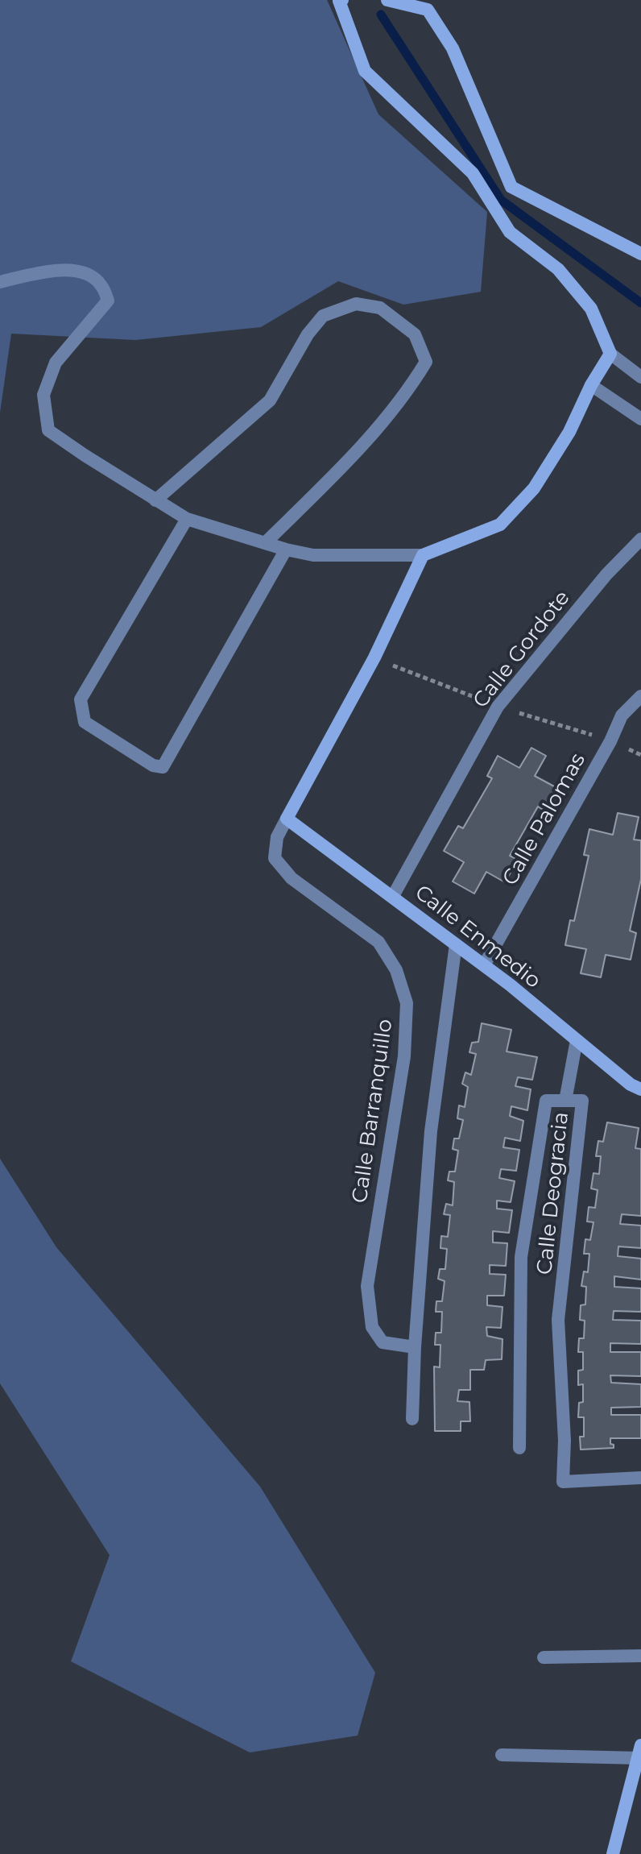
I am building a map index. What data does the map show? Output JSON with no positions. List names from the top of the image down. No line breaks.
{"streets":{"street":["Calle Gordote","Calle Palomas","Calle Enmedio","Calle Barranquillo","Calle Deogracia"]},"crossings":[["Calle Gordote","Calle Enmedio"],["Calle Palomas","Calle Enmedio"],["Calle Enmedio","Calle Barranquillo"]]}
